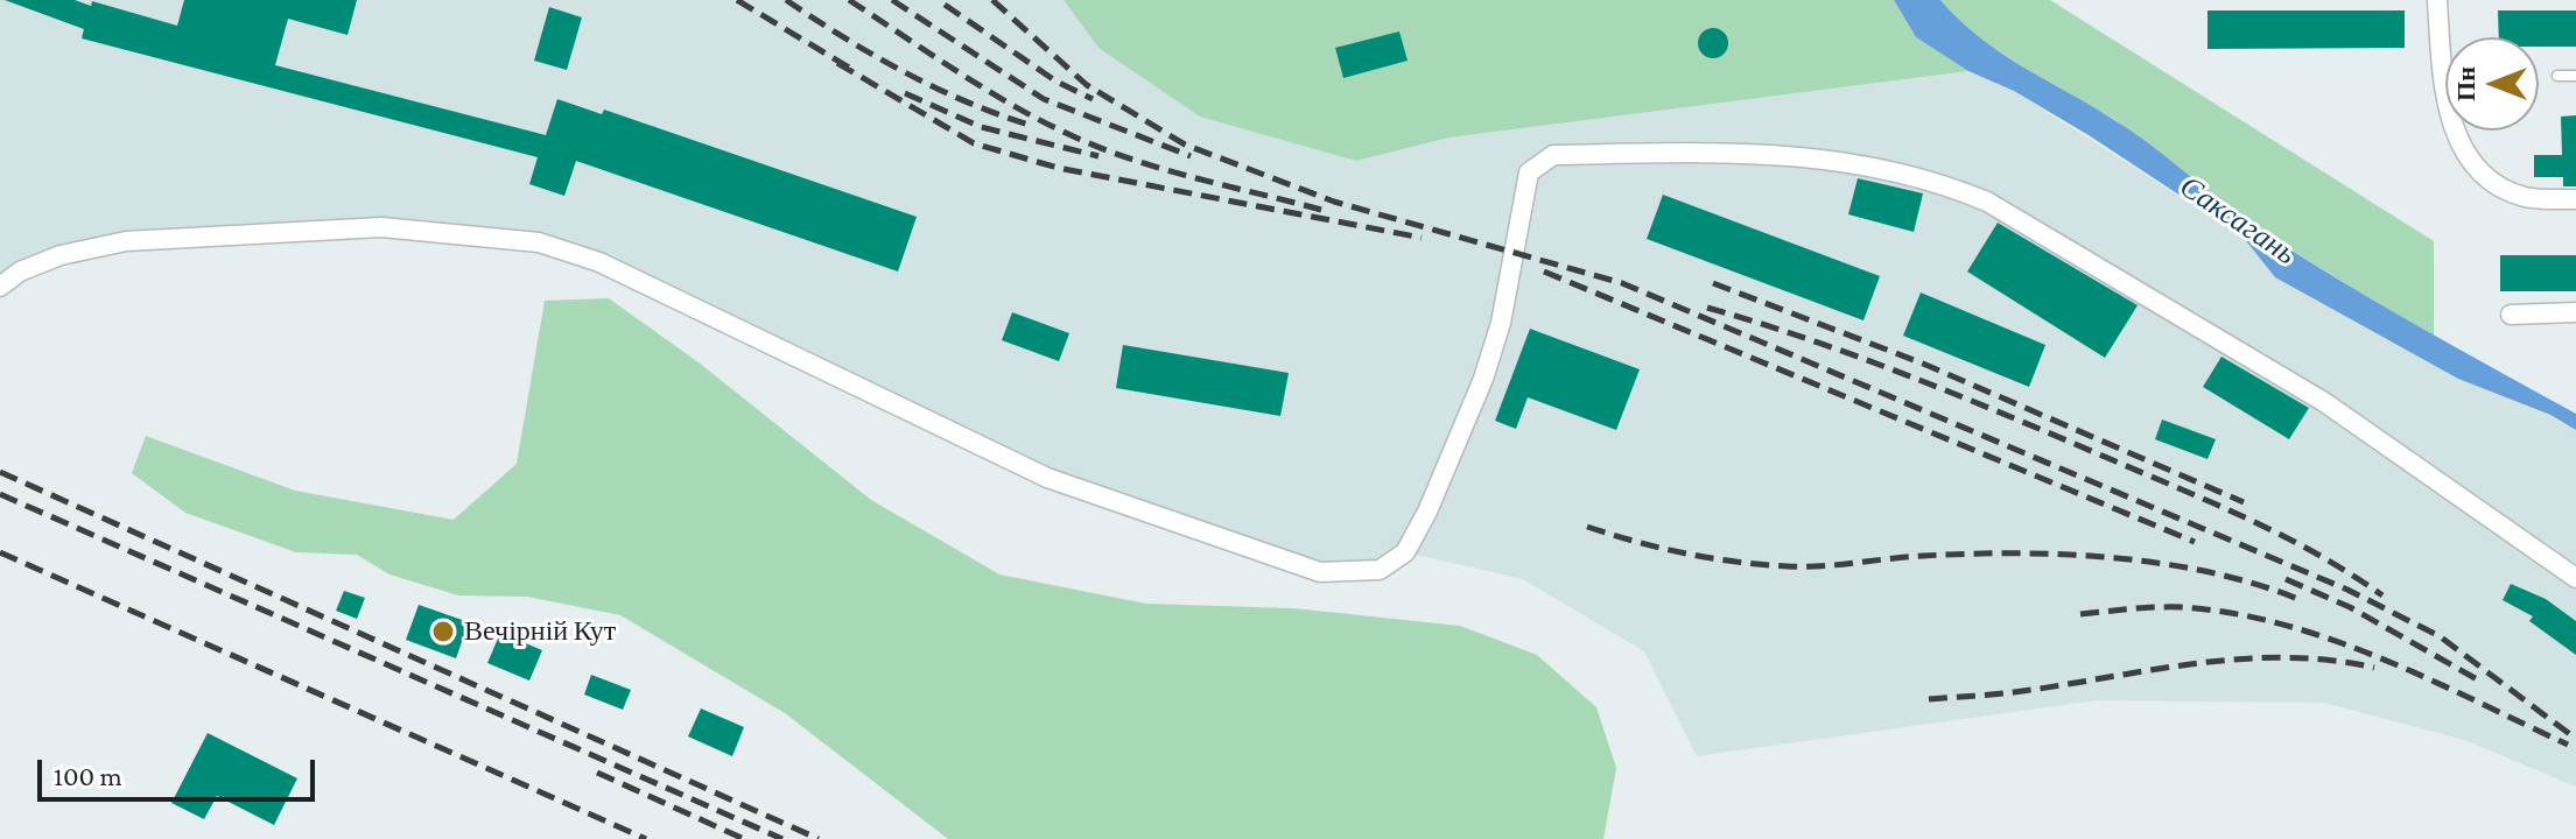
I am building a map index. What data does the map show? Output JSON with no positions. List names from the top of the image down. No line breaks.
{"water":["Саксагань"],"places":["Вечірній Кут"],"scale_bar":"100 m","north":"left"}
